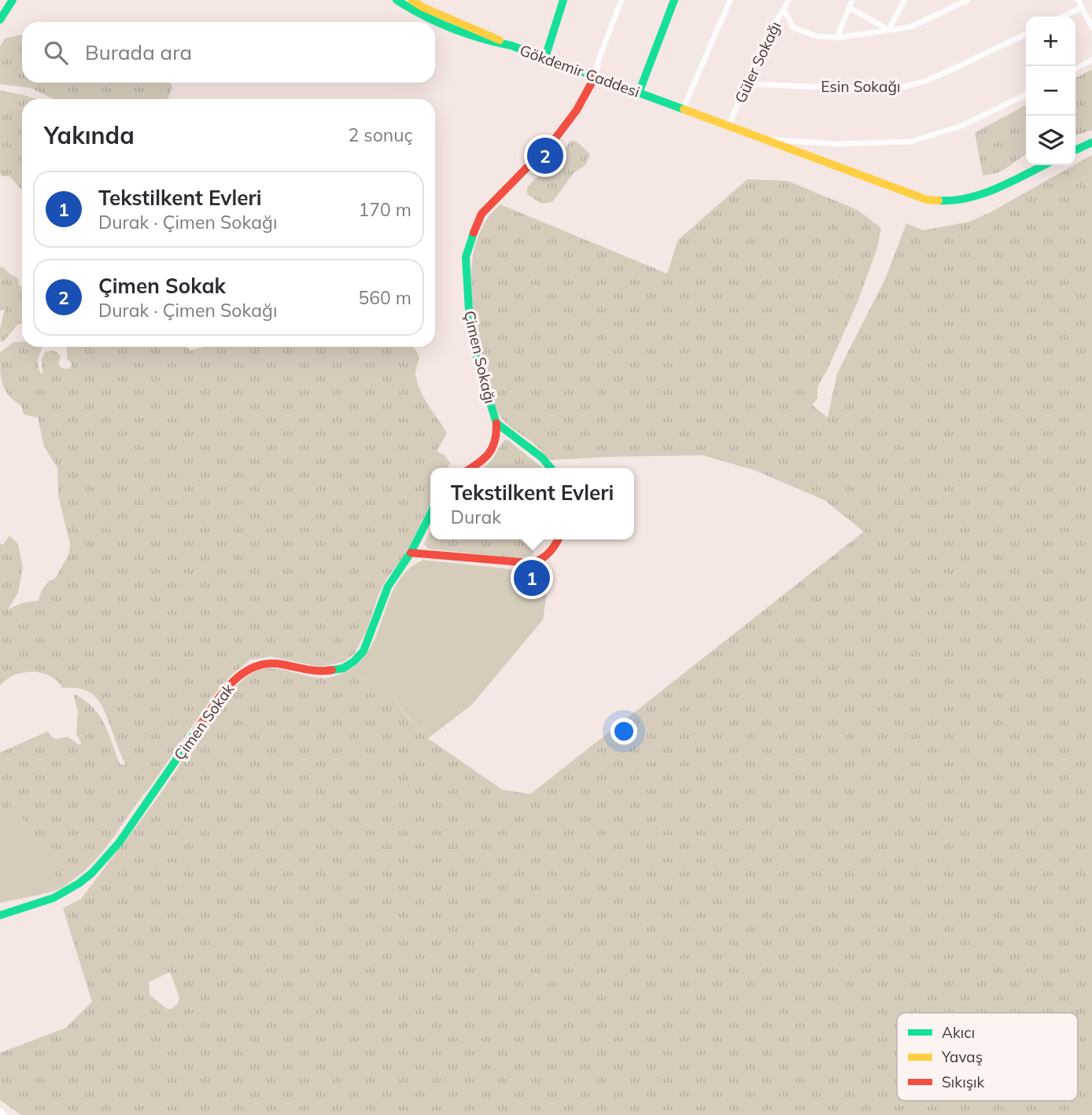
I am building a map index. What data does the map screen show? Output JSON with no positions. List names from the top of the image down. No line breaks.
{"streets":{"main road":["Gökdemir Caddesi","Çimen Sokağı","Çimen Sokak"],"street":["Güler Sokağı","Esin Sokağı"]},"crossings":[["Güler Sokağı","Gökdemir Caddesi"],["Güler Sokağı","Esin Sokağı"],["Gökdemir Caddesi","Çimen Sokağı"]],"legend":["Akıcı","Yavaş","Sıkışık"],"page":{"map_buttons":["+","−"],"search":"Burada ara","heading":["Yakında","2 sonuç"],"pins":["2","1"],"list":[{"mark":"1","name":"Tekstilkent Evleri","note":"Durak · Çimen Sokağı","value":"170 m"},{"mark":"2","name":"Çimen Sokak","note":"Durak · Çimen Sokağı","value":"560 m"}],"popup":["Tekstilkent Evleri","Durak"]}}
